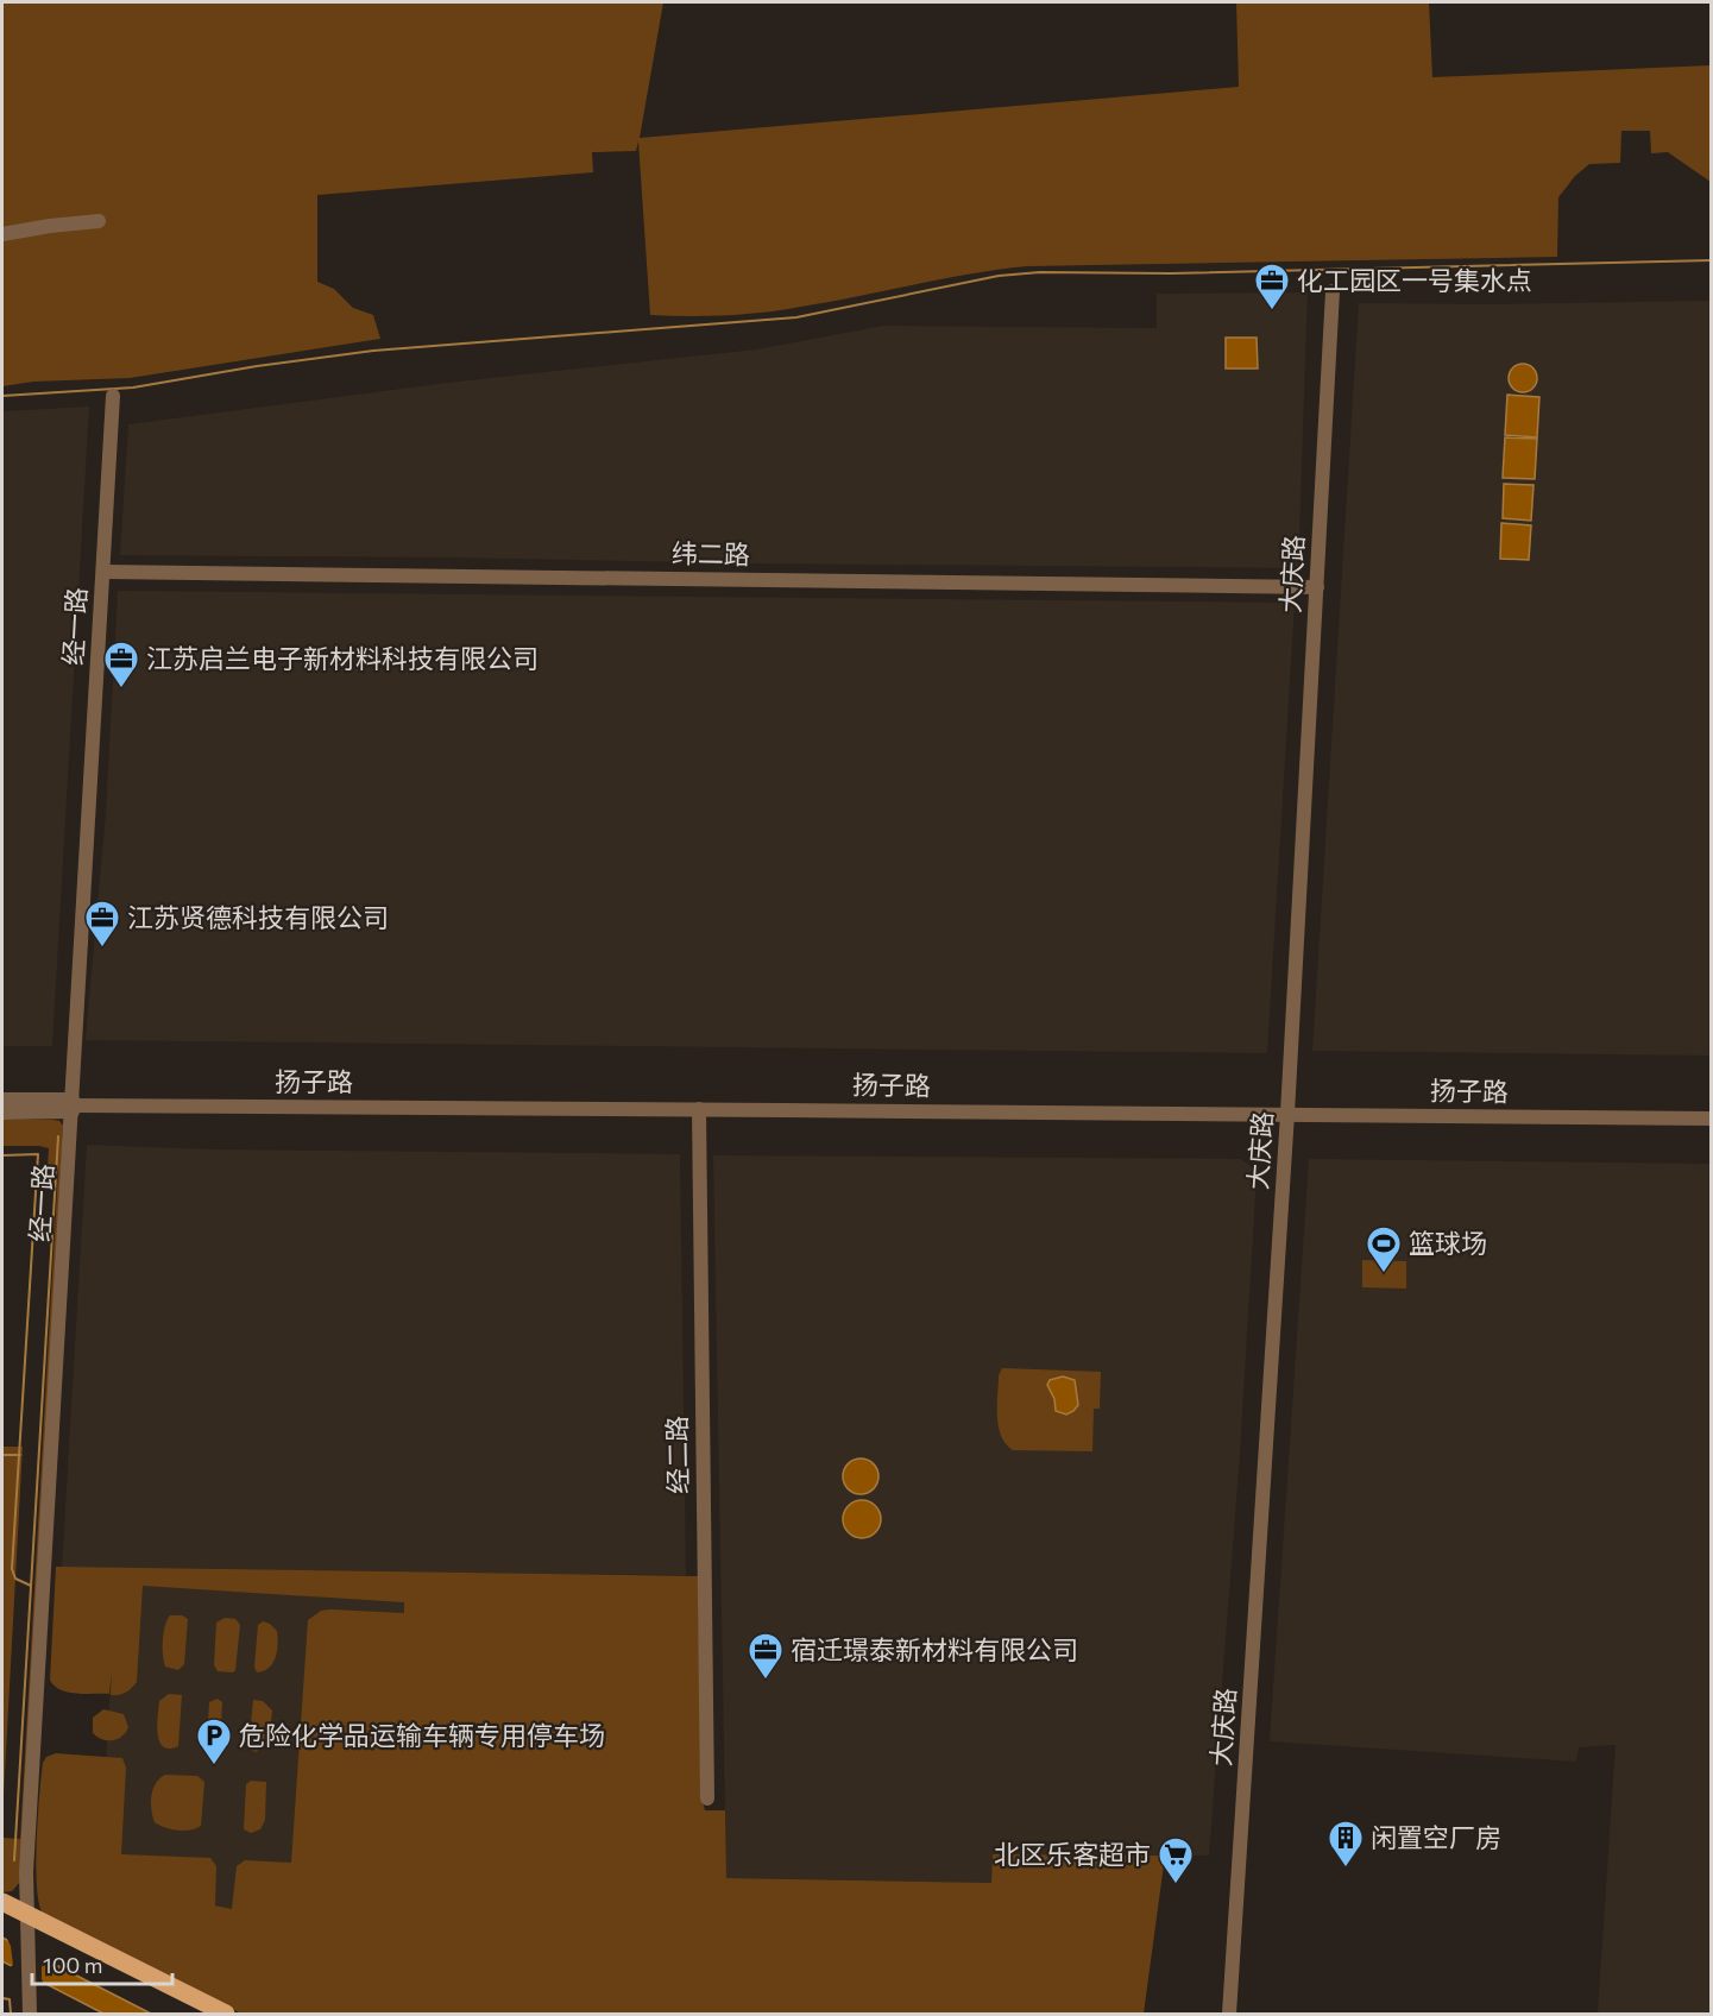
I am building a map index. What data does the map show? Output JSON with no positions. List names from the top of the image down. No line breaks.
{"streets":{"street":["纬二路","大庆路","经一路","扬子路","经二路"]},"crossings":[["纬二路","大庆路"],["纬二路","经一路"],["大庆路","扬子路"],["经一路","扬子路"],["扬子路","经二路"]],"places":{"office":["化工园区一号集水点","江苏启兰电子新材料科技有限公司","江苏贤德科技有限公司","宿迁璟泰新材料有限公司"],"sports":["篮球场"],"parking":["危险化学品运输车辆专用停车场"],"building":["闲置空厂房"],"supermarket":["北区乐客超市"]},"scale_bar":"100 m"}
